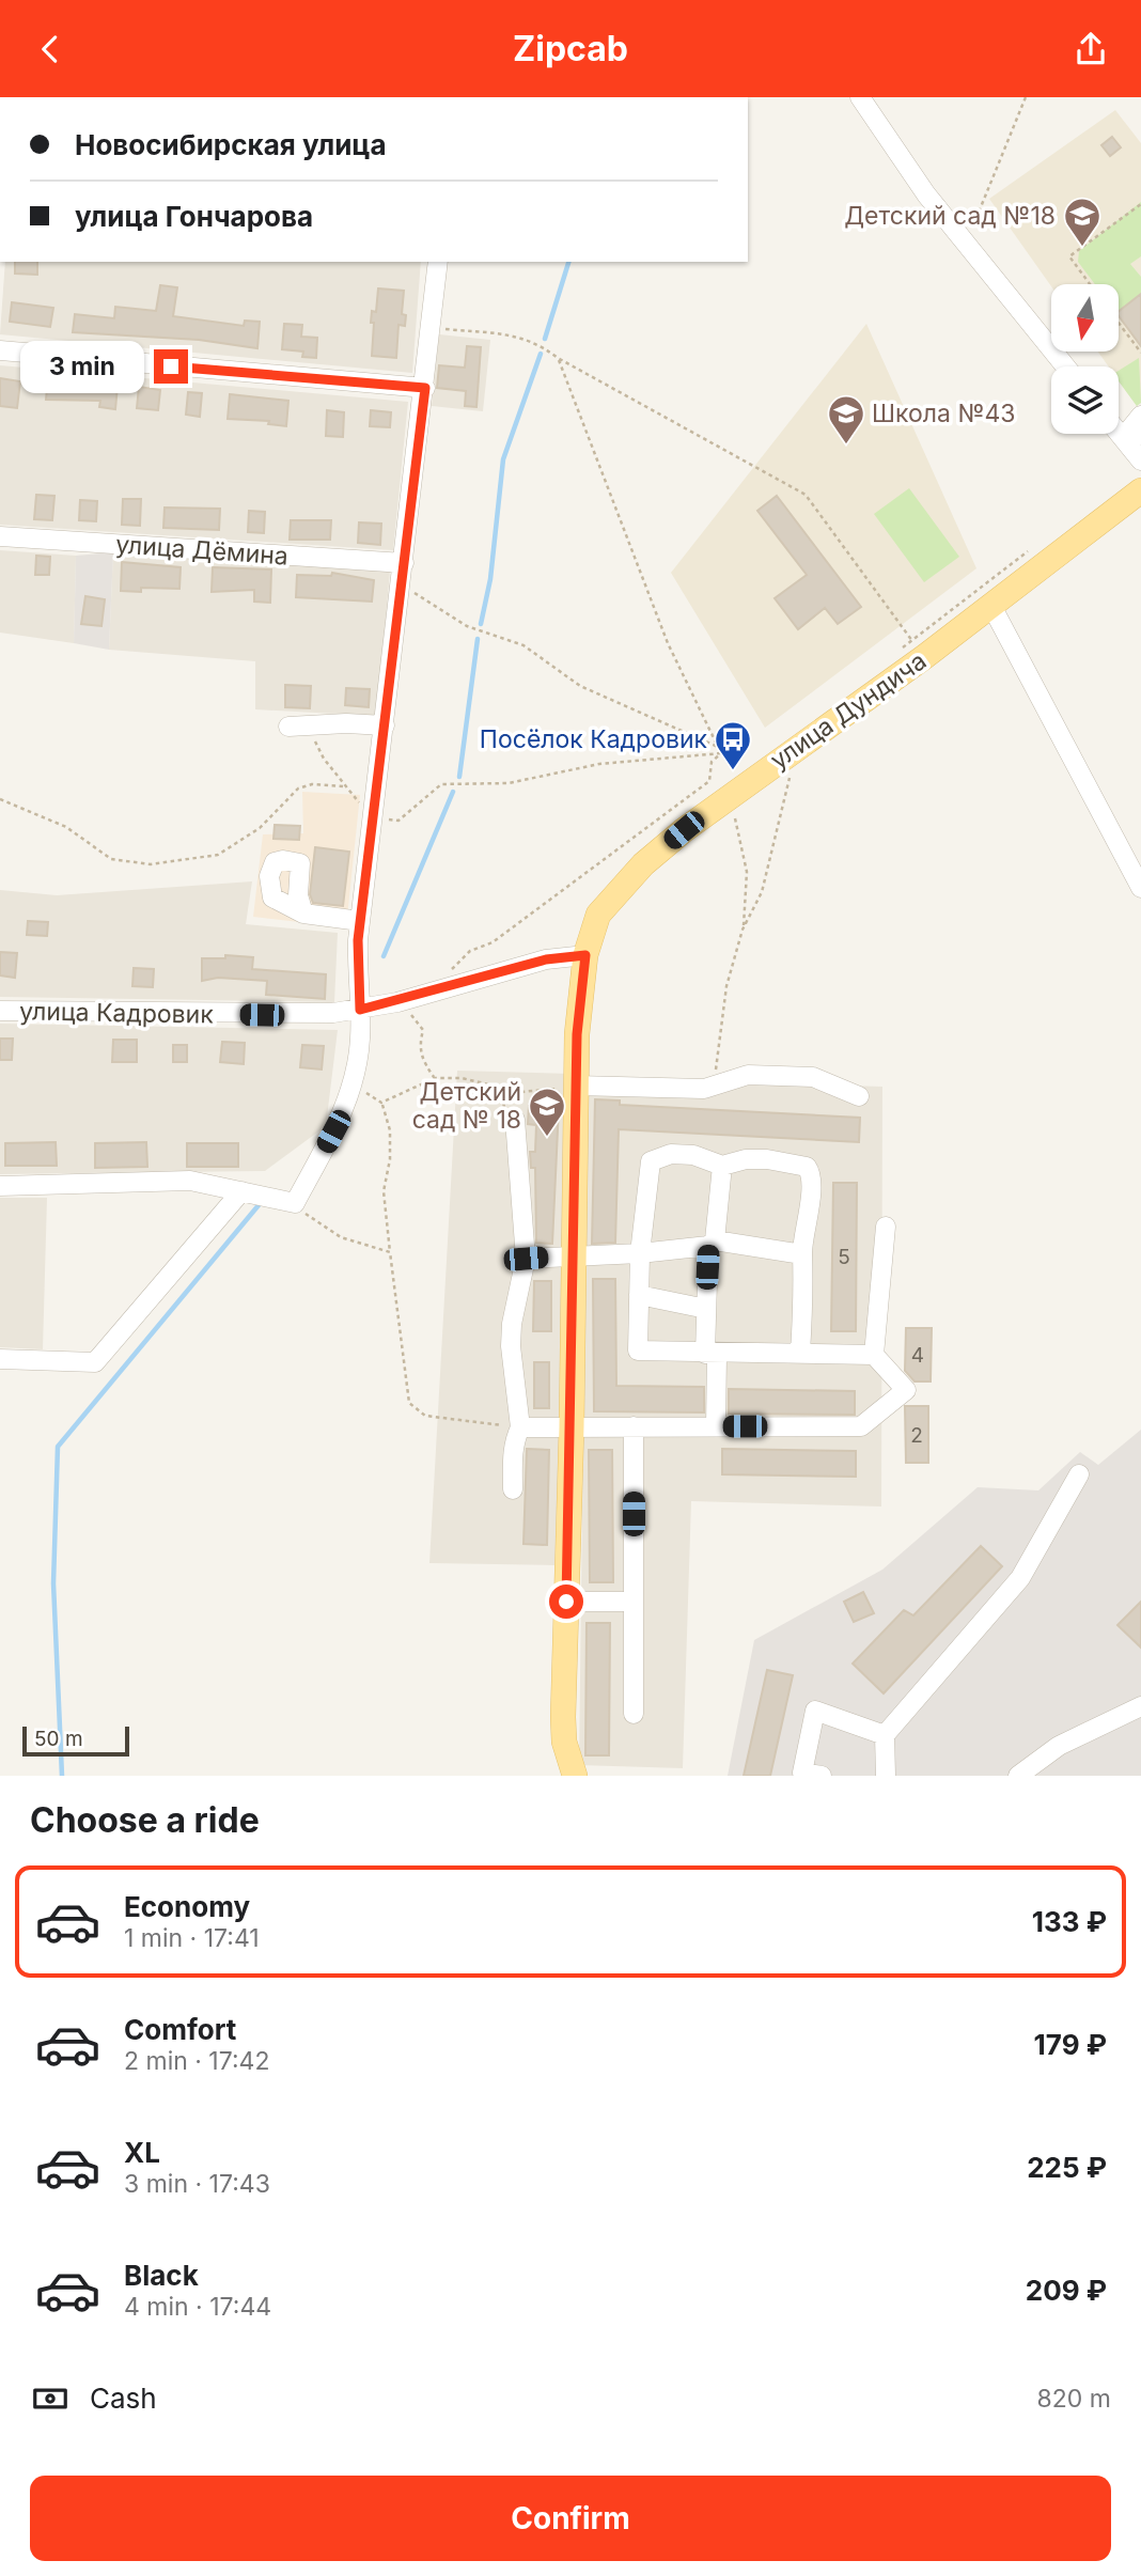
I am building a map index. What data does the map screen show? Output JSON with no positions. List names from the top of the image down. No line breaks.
{"streets":{"main road":["улица Дундича"],"street":["улица Дёмина","улица Кадровик"]},"crossings":[["улица Дундича","улица Кадровик"]],"places":{"school or university":["Детский сад №18","Школа №43","Детский сад № 18"],"bus stop":["Посёлок Кадровик"]},"house_numbers":["5","4","2"],"scale_bar":"50 m","north":"bottom","page":{"header":"Zipcab","banner":["Новосибирская улица","улица Гончарова"],"bubble":"3 min","scale":"50 m","heading":"Choose a ride","list":[{"name":"Economy","note":"1 min · 17:41","value":"133 ₽"},{"name":"Comfort","note":"2 min · 17:42","value":"179 ₽"},{"name":"XL","note":"3 min · 17:43","value":"225 ₽"},{"name":"Black","note":"4 min · 17:44","value":"209 ₽"}],"pay":["Cash","820 m"],"buttons":"Confirm"}}
